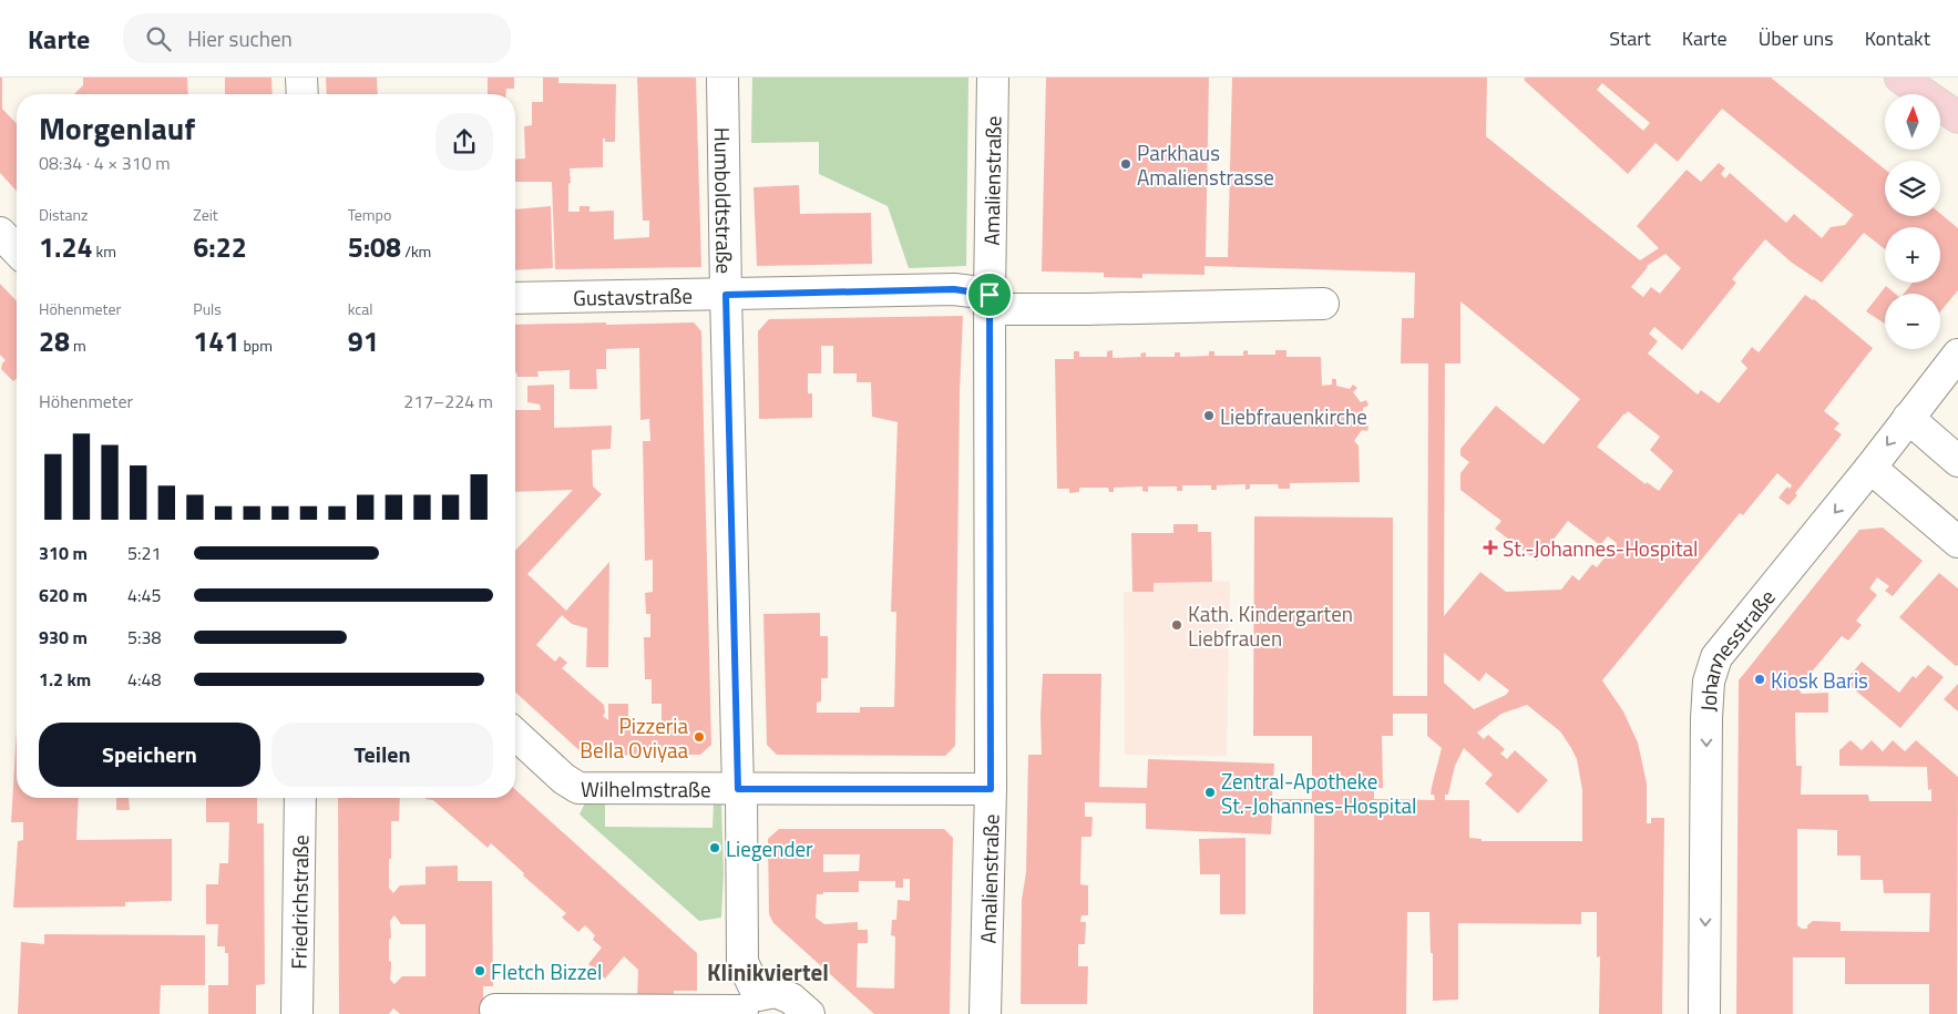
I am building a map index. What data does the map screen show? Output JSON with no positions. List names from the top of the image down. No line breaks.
{"streets":{"street":["Amalienstraße","Humboldtstraße","Gustavstraße","Johannesstraße","Wilhelmstraße","Friedrichstraße"]},"crossings":[["Amalienstraße","Gustavstraße"],["Amalienstraße","Wilhelmstraße"],["Humboldtstraße","Gustavstraße"],["Humboldtstraße","Wilhelmstraße"]],"one_way":["Johannesstraße"],"districts":["Klinikviertel"],"places":{"other":["Parkhaus Amalienstrasse","Liebfrauenkirche","Kath. Kindergarten Liebfrauen","Kiosk Baris","Pizzeria Bella Oviyaa","Zentral-Apotheke St.-Johannes-Hospital","Liegender","Fletch Bizzel"],"health":["St.-Johannes-Hospital"]},"north":"top","page":{"header":"Karte","search":"Hier suchen","nav":["Start","Karte","Über uns","Kontakt"],"map_buttons":["+","−"],"heading":["Morgenlauf","08:34 · 4 × 310 m"],"stats":[["Distanz","1.24 km"],["Zeit","6:22"],["Tempo","5:08 /km"],["Höhenmeter","28 m"],["Puls","141 bpm"],["kcal","91"]],"chart":["Höhenmeter","217–224 m"],"list":[{"name":"310 m","note":"5:21"},{"name":"620 m","note":"4:45"},{"name":"930 m","note":"5:38"},{"name":"1.2 km","note":"4:48"}],"buttons":["Speichern","Teilen"]}}
